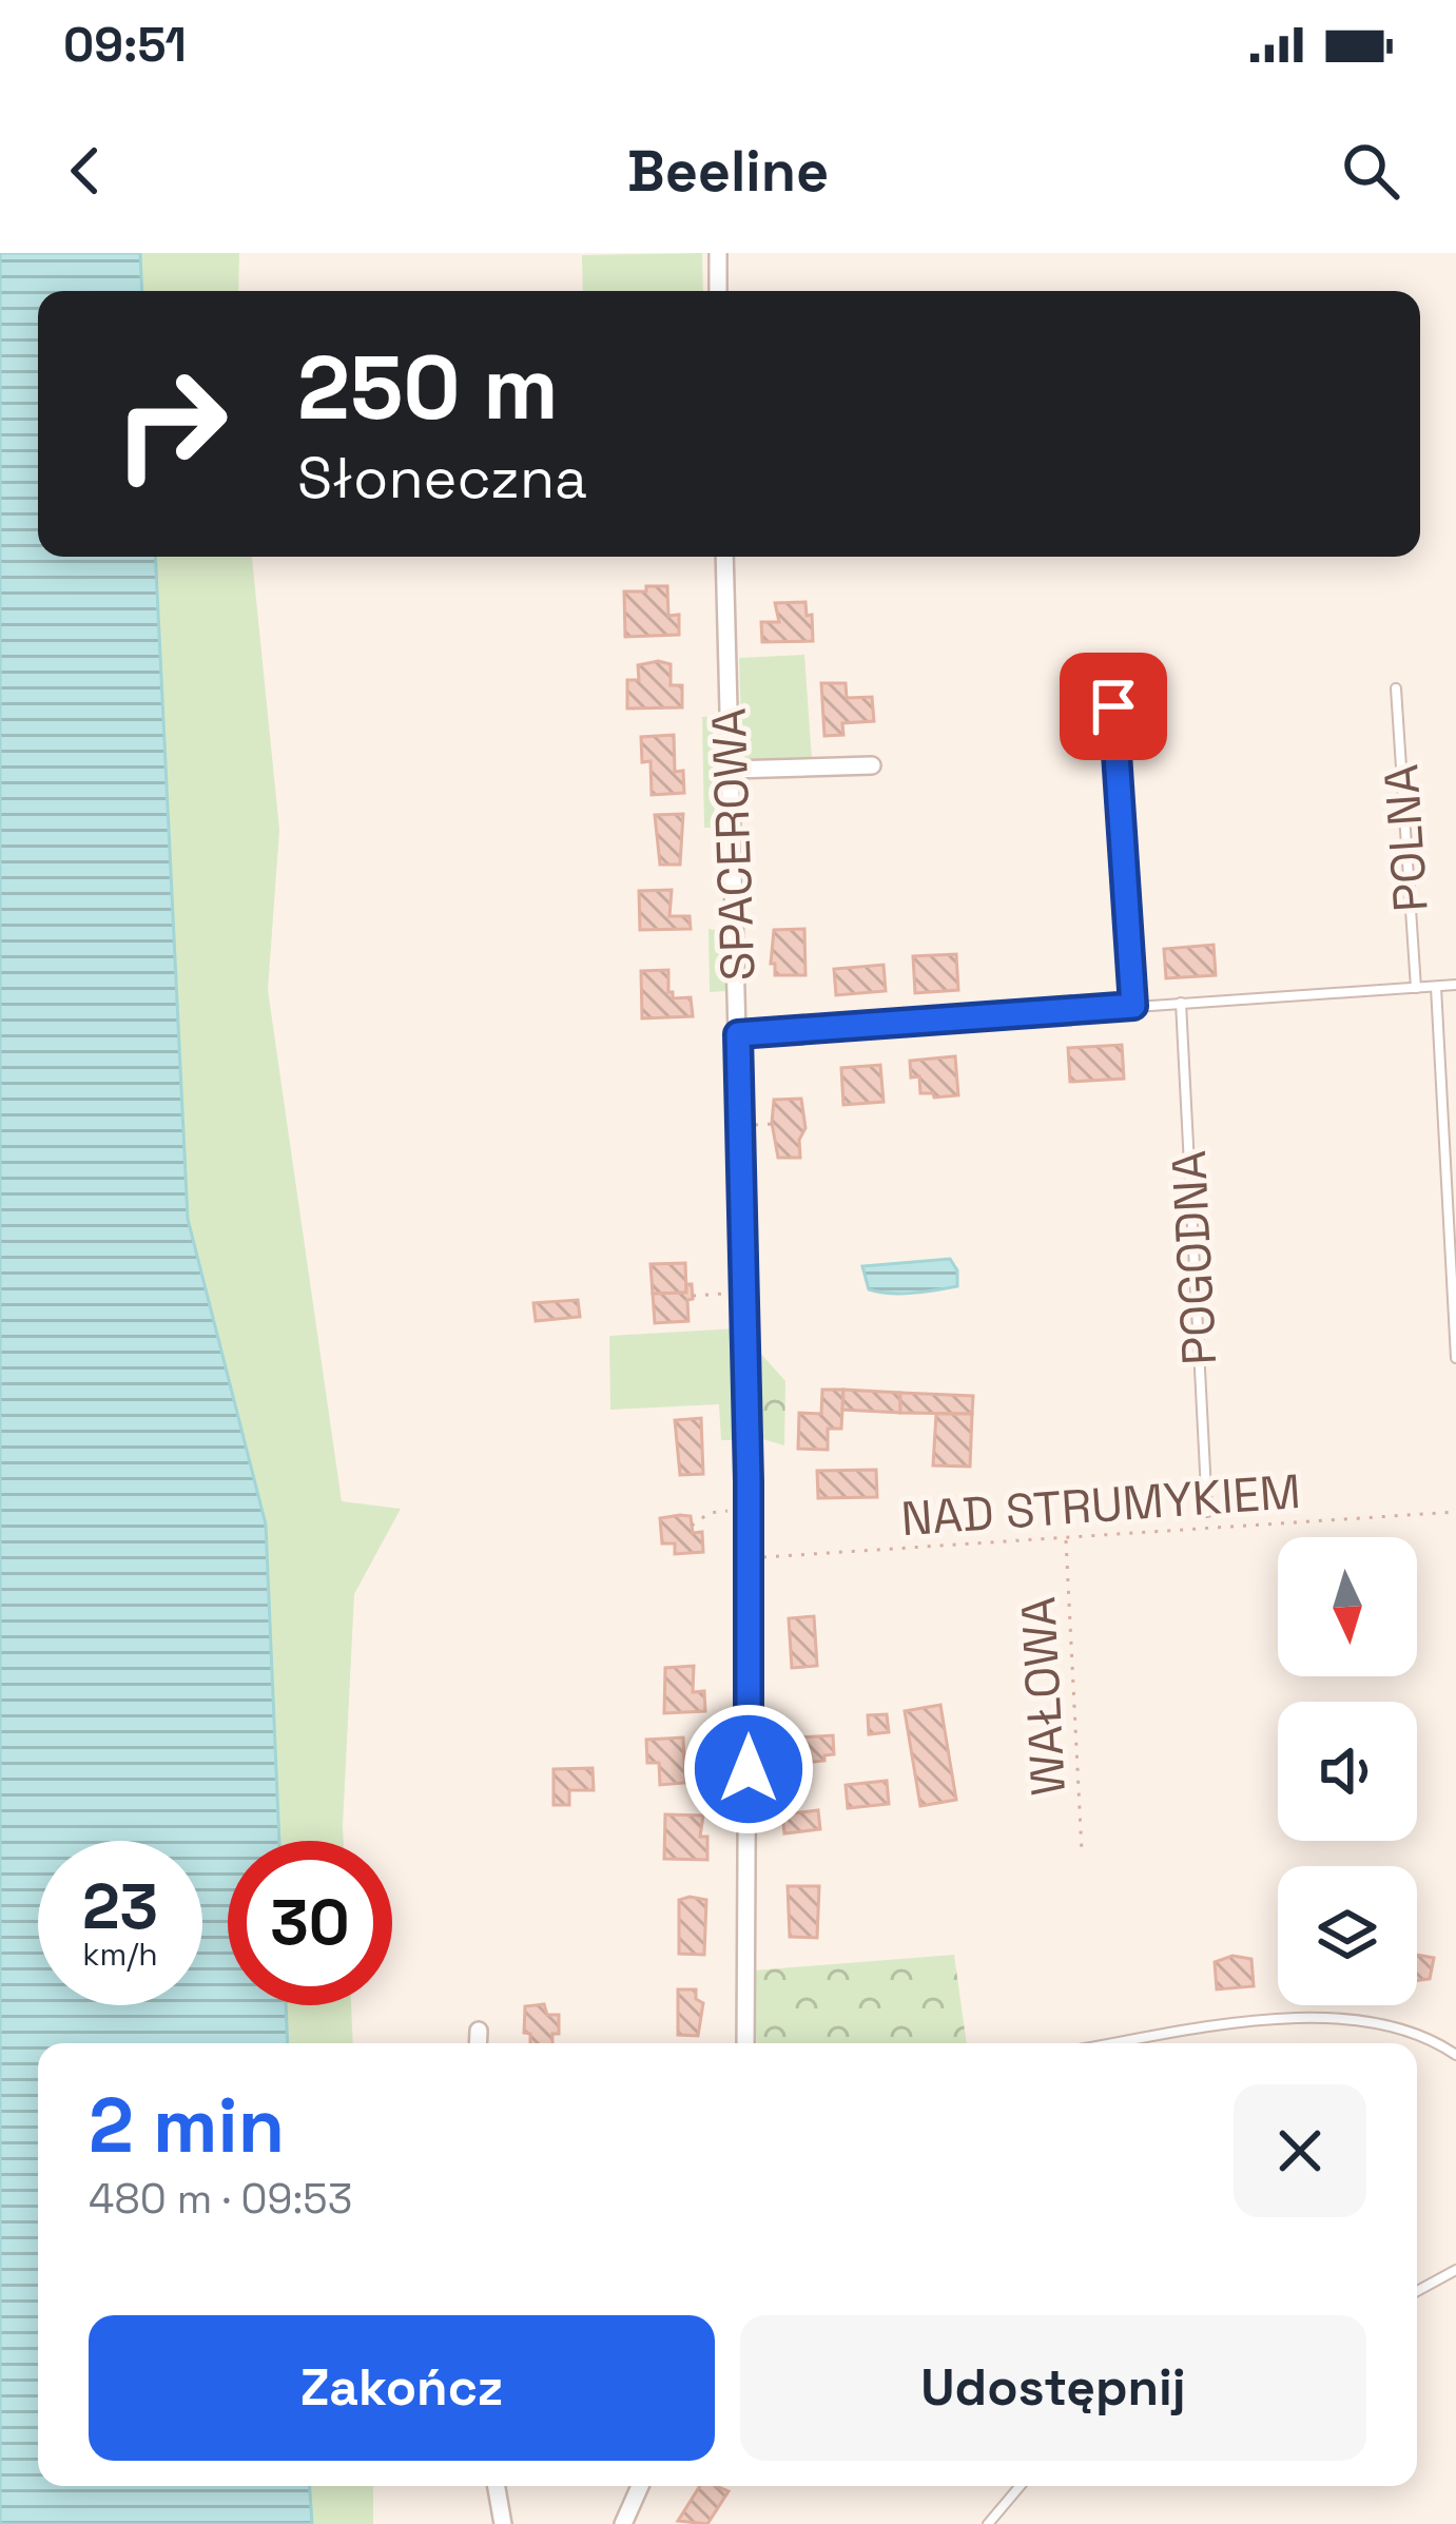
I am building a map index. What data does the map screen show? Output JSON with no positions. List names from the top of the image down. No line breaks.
{"streets":{"street":["SPACEROWA"],"lane":["POLNA","POGODNA"],"path":["NAD STRUMYKIEM","WAŁOWA"]},"crossings":[["SPACEROWA","NAD STRUMYKIEM"],["NAD STRUMYKIEM","WAŁOWA"]],"north":"bottom","page":{"status":"09:51","header":"Beeline","turn":["250 m","Słoneczna"],"speed":"23 km/h","limit":"30","heading":["2 min","480 m · 09:53"],"buttons":["Zakończ","Udostępnij"]}}
